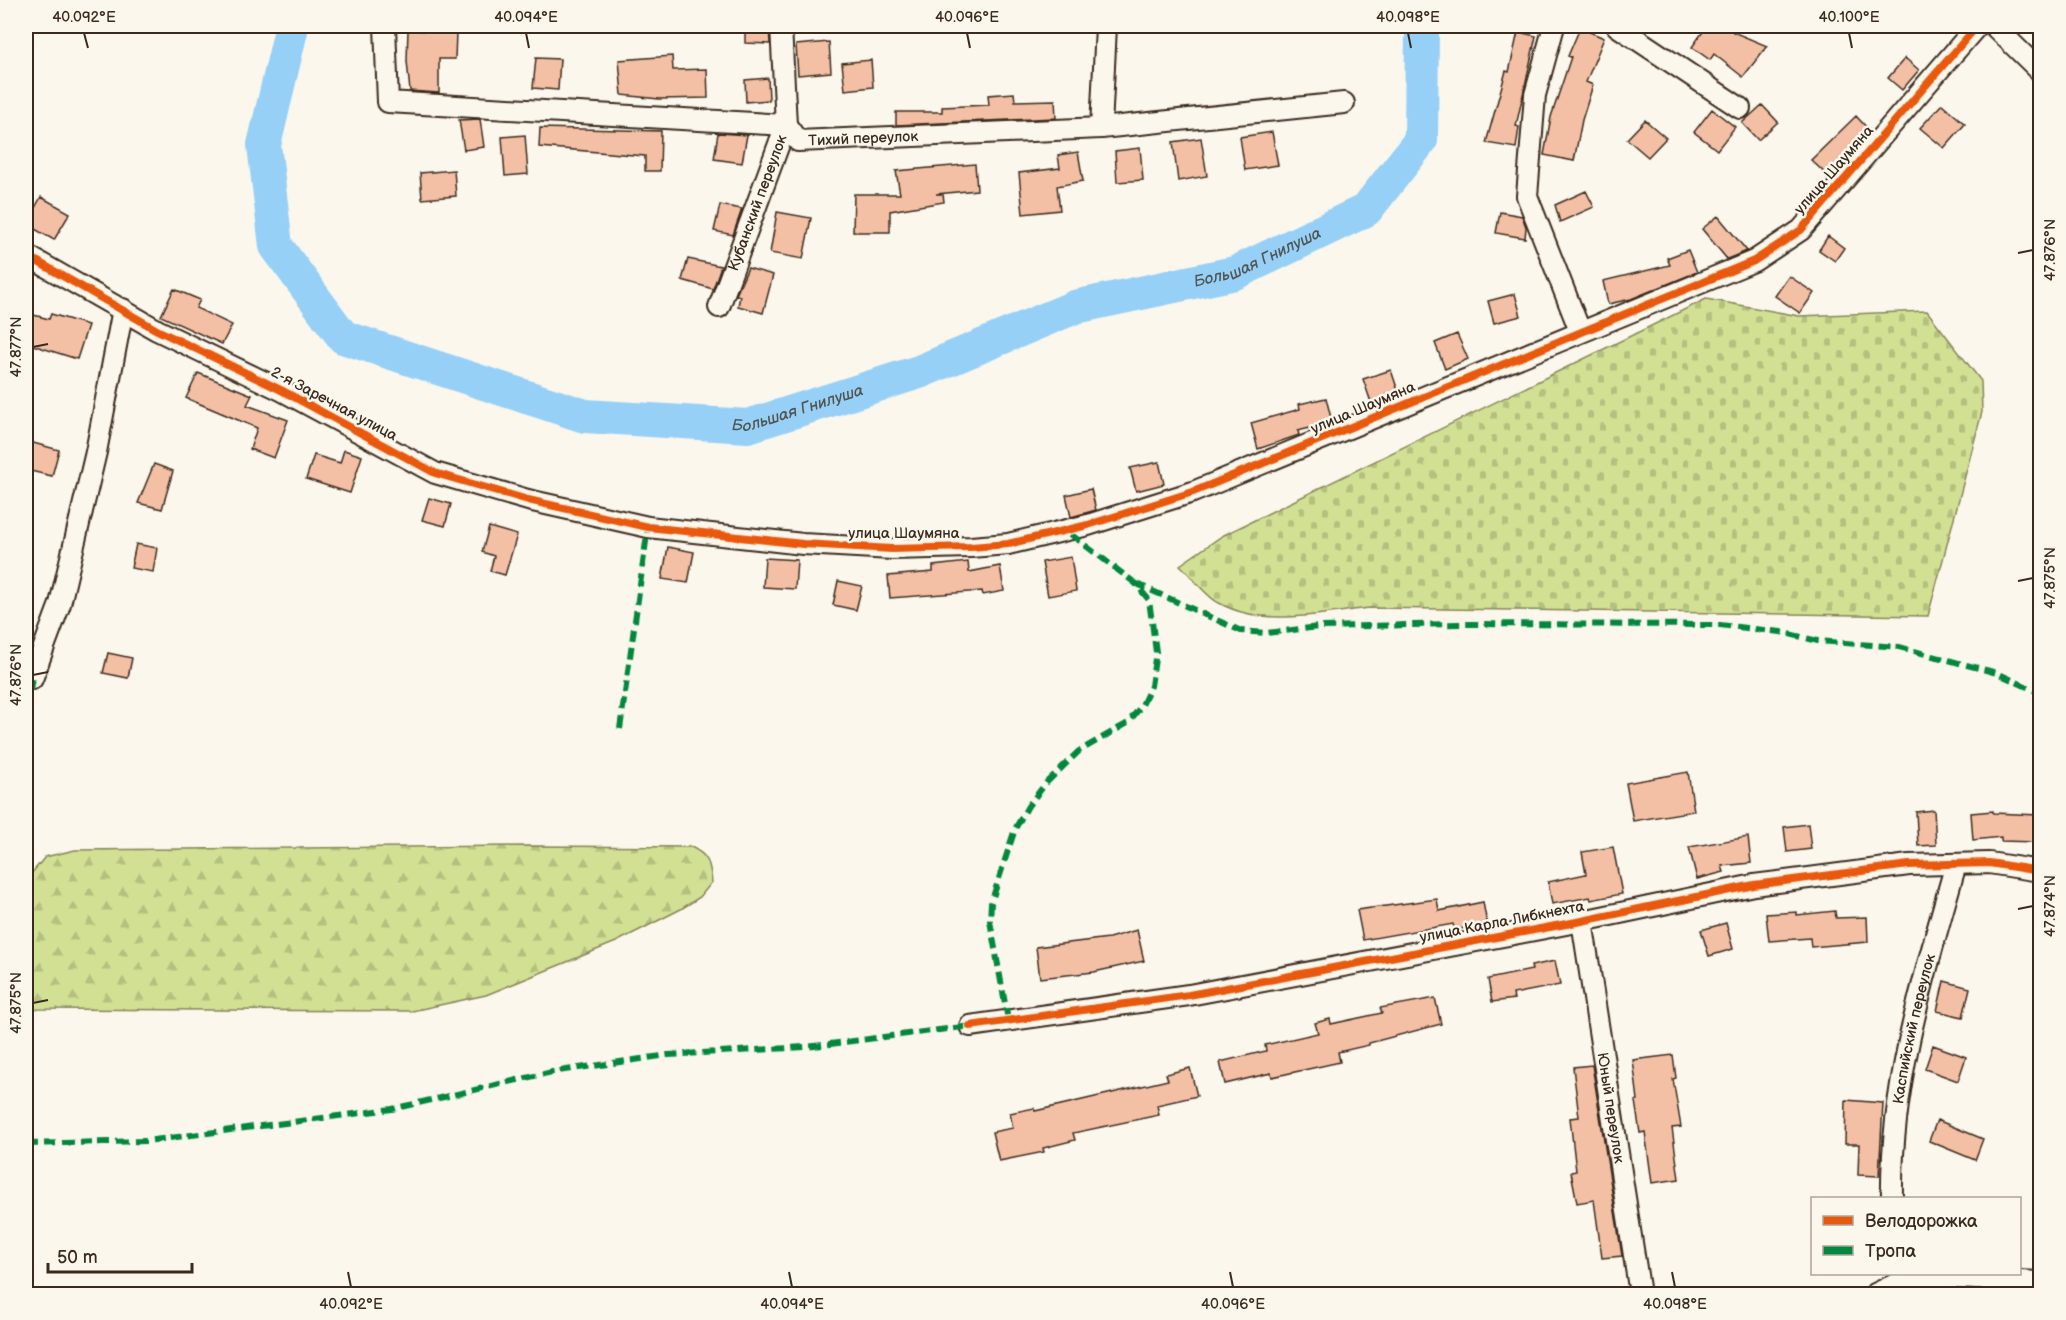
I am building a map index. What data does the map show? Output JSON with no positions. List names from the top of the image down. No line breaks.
{"streets":{"street":["Тихий переулок","улица Шаумяна","Кубанский переулок","2-я Заречная улица","улица Карла Либкнехта","Каспийский переулок","Юный переулок"]},"crossings":[["Тихий переулок","Кубанский переулок"],["улица Шаумяна","2-я Заречная улица"],["улица Карла Либкнехта","Каспийский переулок"],["улица Карла Либкнехта","Юный переулок"]],"water":["Большая Гнилуша"],"legend":["Велодорожка","Тропа"],"scale_bar":"50 m","coordinates":["40.092°E","40.094°E","40.096°E","40.098°E","40.100°E","47.876°N","47.877°N","47.875°N","47.874°N"]}
